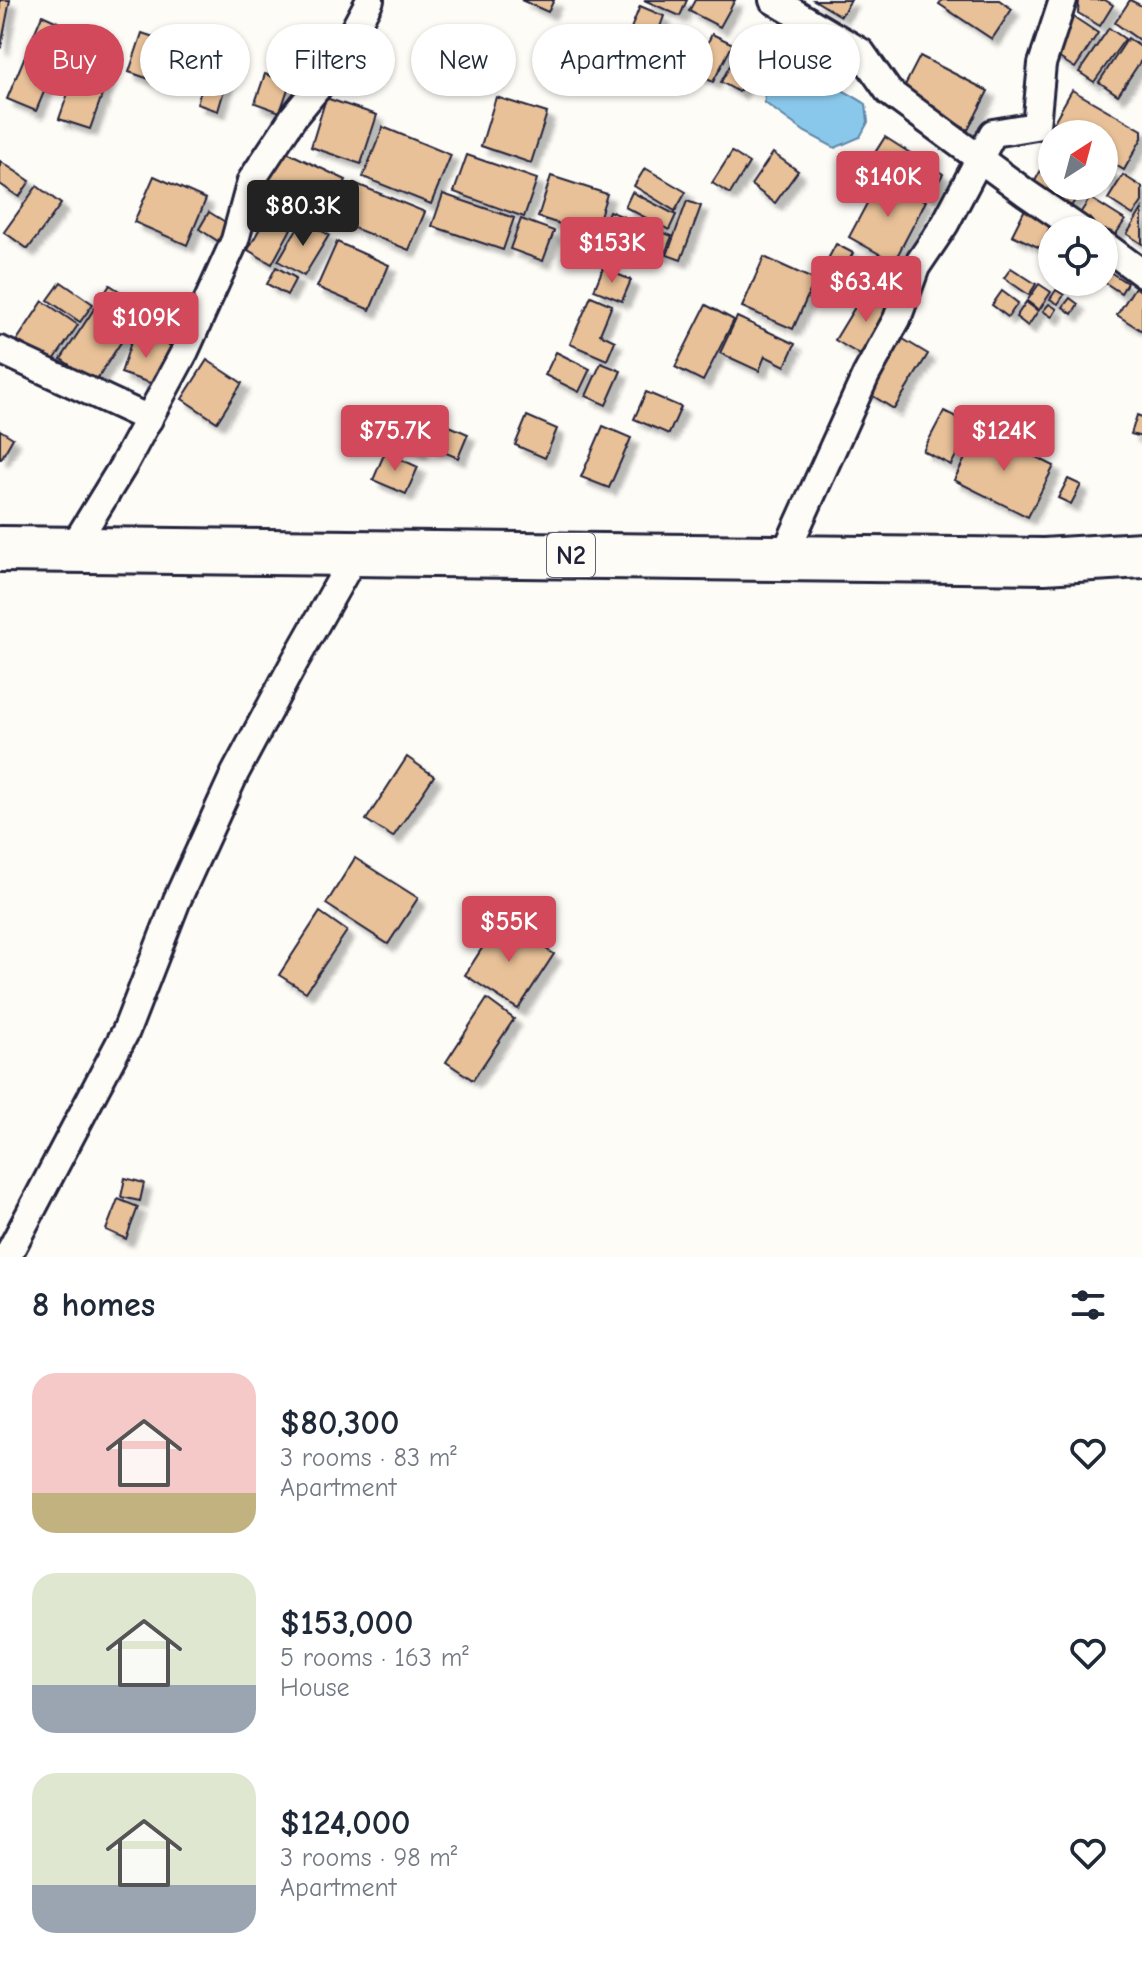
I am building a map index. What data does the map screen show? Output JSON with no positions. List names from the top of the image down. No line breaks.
{"streets":{"highway":["N2"]},"north":"top right","page":{"chip":["Buy","Rent","Filters","New","Apartment","House"],"price":["$140K","$80.3K","$153K","$63.4K","$109K","$75.7K","$124K","$55K"],"heading":"8 homes","list":[{"name":"$80,300","note":"3 rooms · 83 m² · Apartment"},{"name":"$153,000","note":"5 rooms · 163 m² · House"},{"name":"$124,000","note":"3 rooms · 98 m² · Apartment"}]}}
